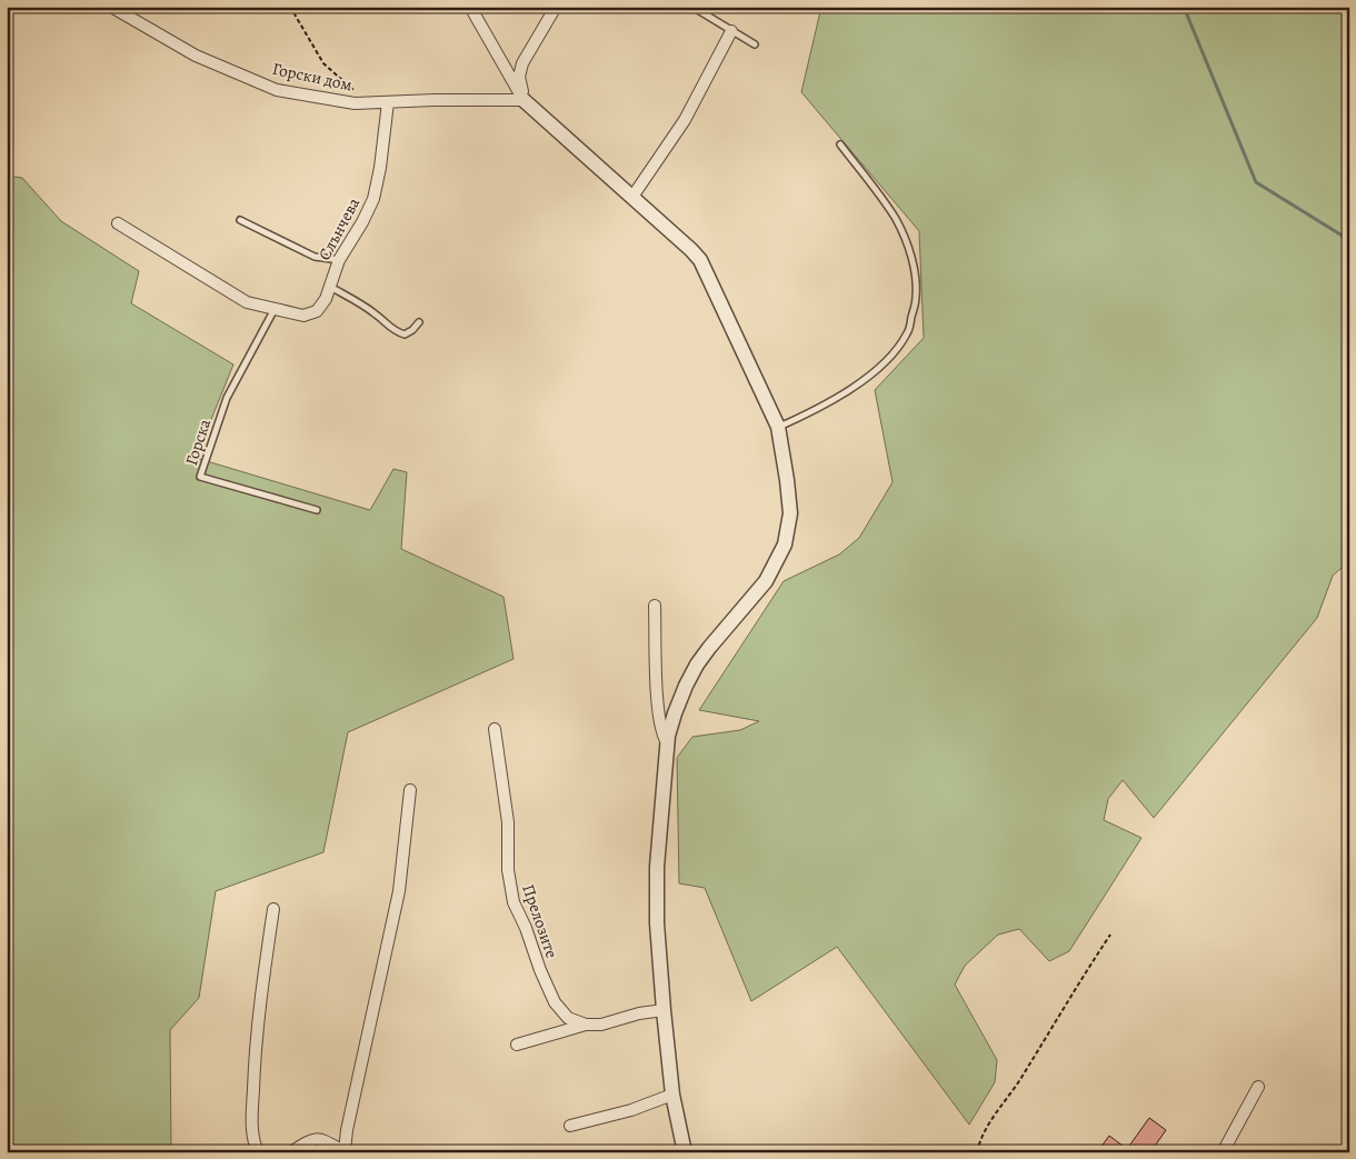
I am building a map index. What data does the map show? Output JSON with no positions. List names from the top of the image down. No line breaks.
{"streets":{"street":["Горски дом","Слънчева","Прелозите"],"lane":["Горска"]},"crossings":[["Горски дом","Слънчева"],["Слънчева","Горска"]]}
